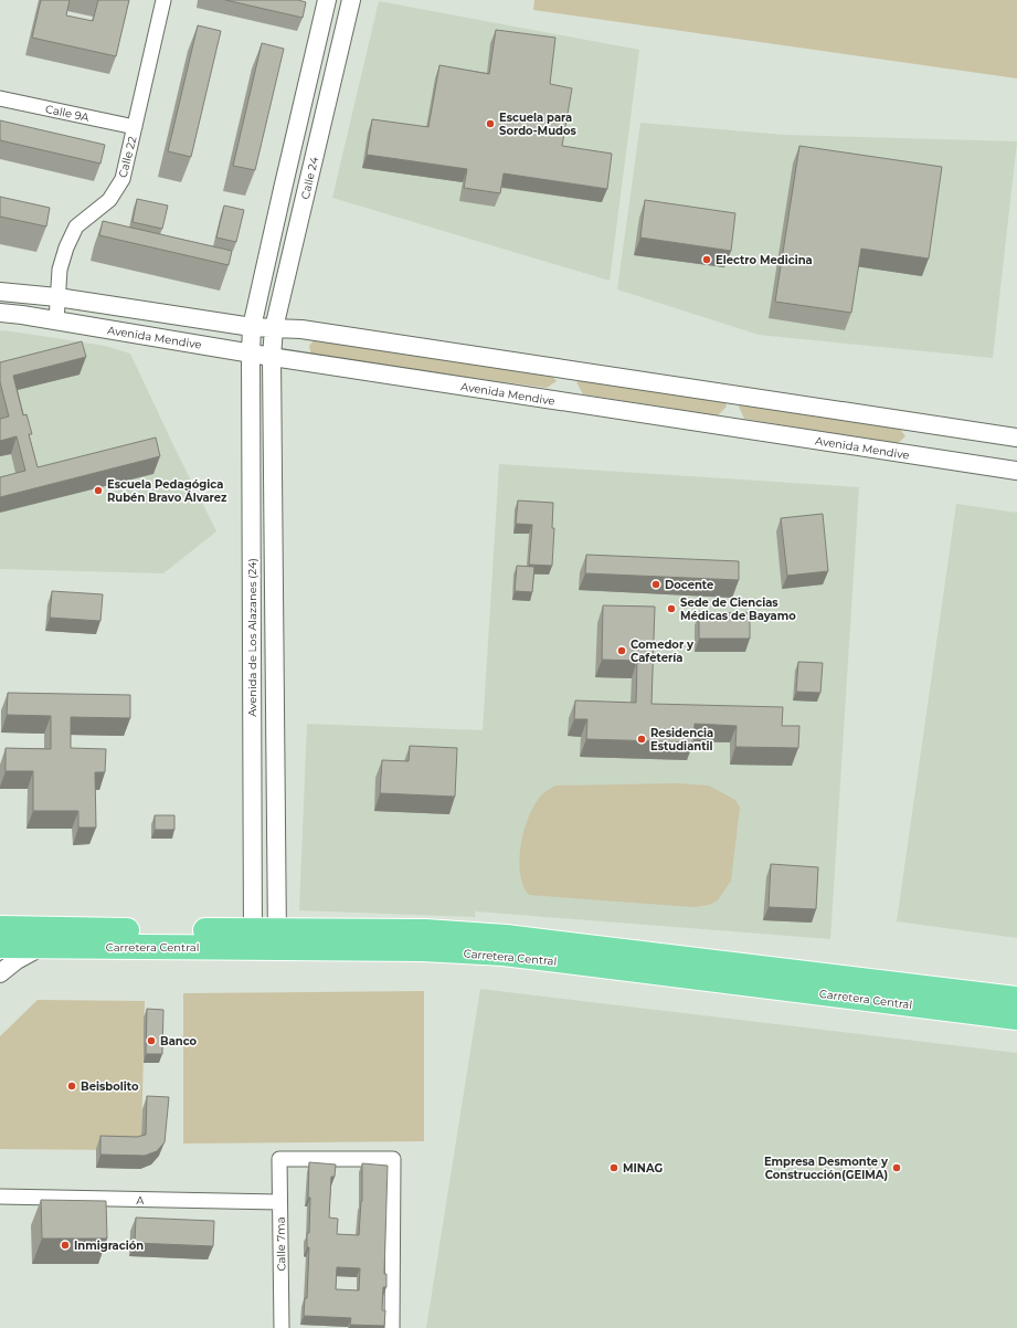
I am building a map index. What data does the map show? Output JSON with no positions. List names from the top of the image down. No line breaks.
{"streets":{"highway":["Carretera Central"],"street":["Calle 9A","Calle 22","Calle 24","Avenida Mendive","Avenida de Los Alazanes (24)","A","Calle 7ma"]},"crossings":[["Calle 9A","Calle 22"],["Calle 22","Avenida Mendive"],["Calle 24","Avenida Mendive"],["Calle 24","Avenida de Los Alazanes (24)"],["Avenida Mendive","Avenida de Los Alazanes (24)"],["Avenida de Los Alazanes (24)","Carretera Central"],["A","Calle 7ma"]],"places":["Escuela para Sordo-Mudos","Electro Medicina","Escuela Pedagógica Rubén Bravo Álvarez","Docente","Sede de Ciencias Médicas de Bayamo","Comedor y Cafetería","Residencia Estudiantil","Banco","Beisbolito","MINAG","Empresa Desmonte y Construcción(GElMA)","Inmigración"]}
